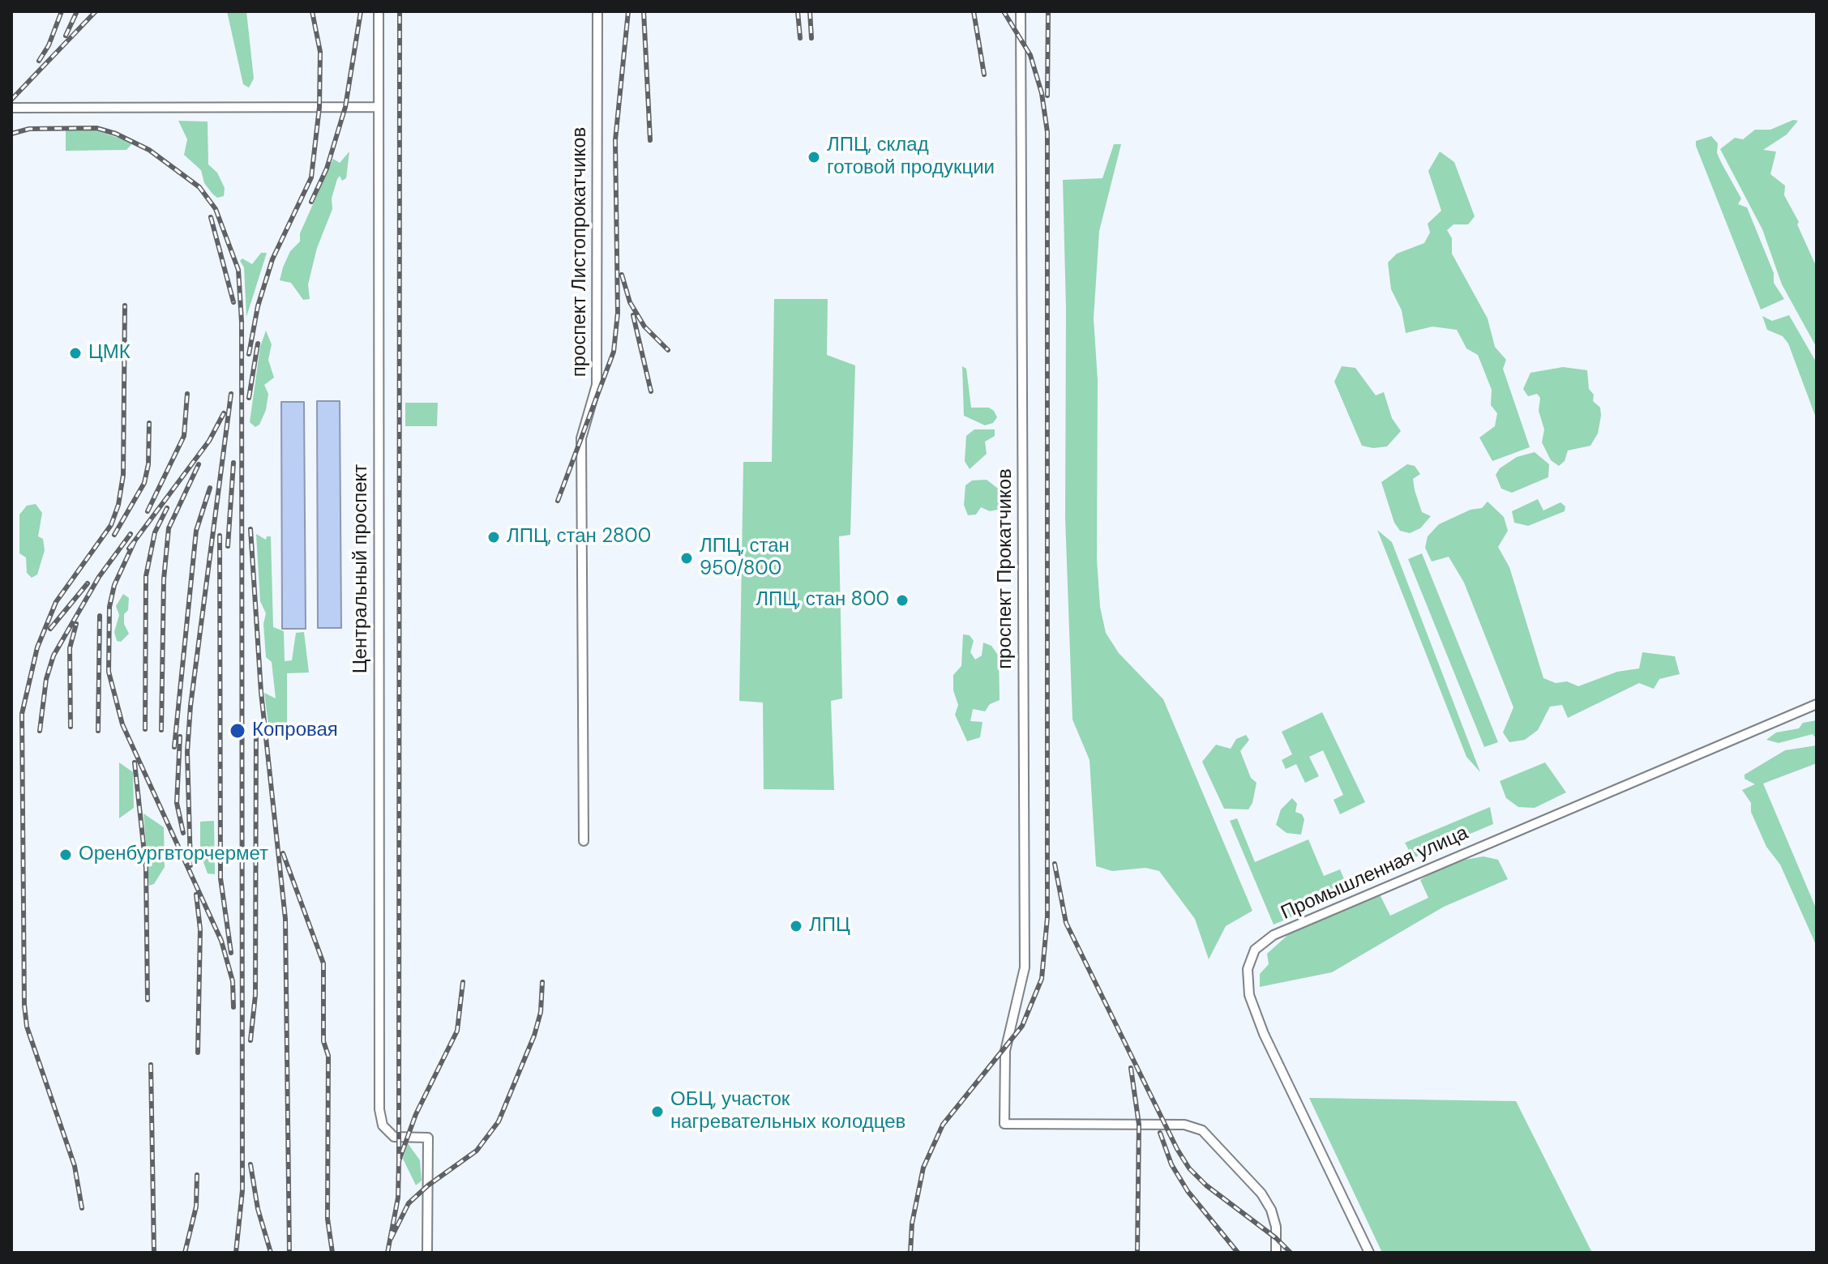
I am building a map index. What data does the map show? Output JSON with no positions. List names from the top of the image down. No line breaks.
{"streets":{"street":["проспект Листопрокатчиков","Центральный проспект","проспект Прокатчиков","Промышленная улица"]},"places":["ЛПЦ, склад готовой продукции","ЦМК","ЛПЦ, стан 2800","ЛПЦ, стан 950/800","ЛПЦ, стан 800","Копровая","Оренбургвторчермет","ЛПЦ","ОБЦ, участок нагревательных колодцев"]}
